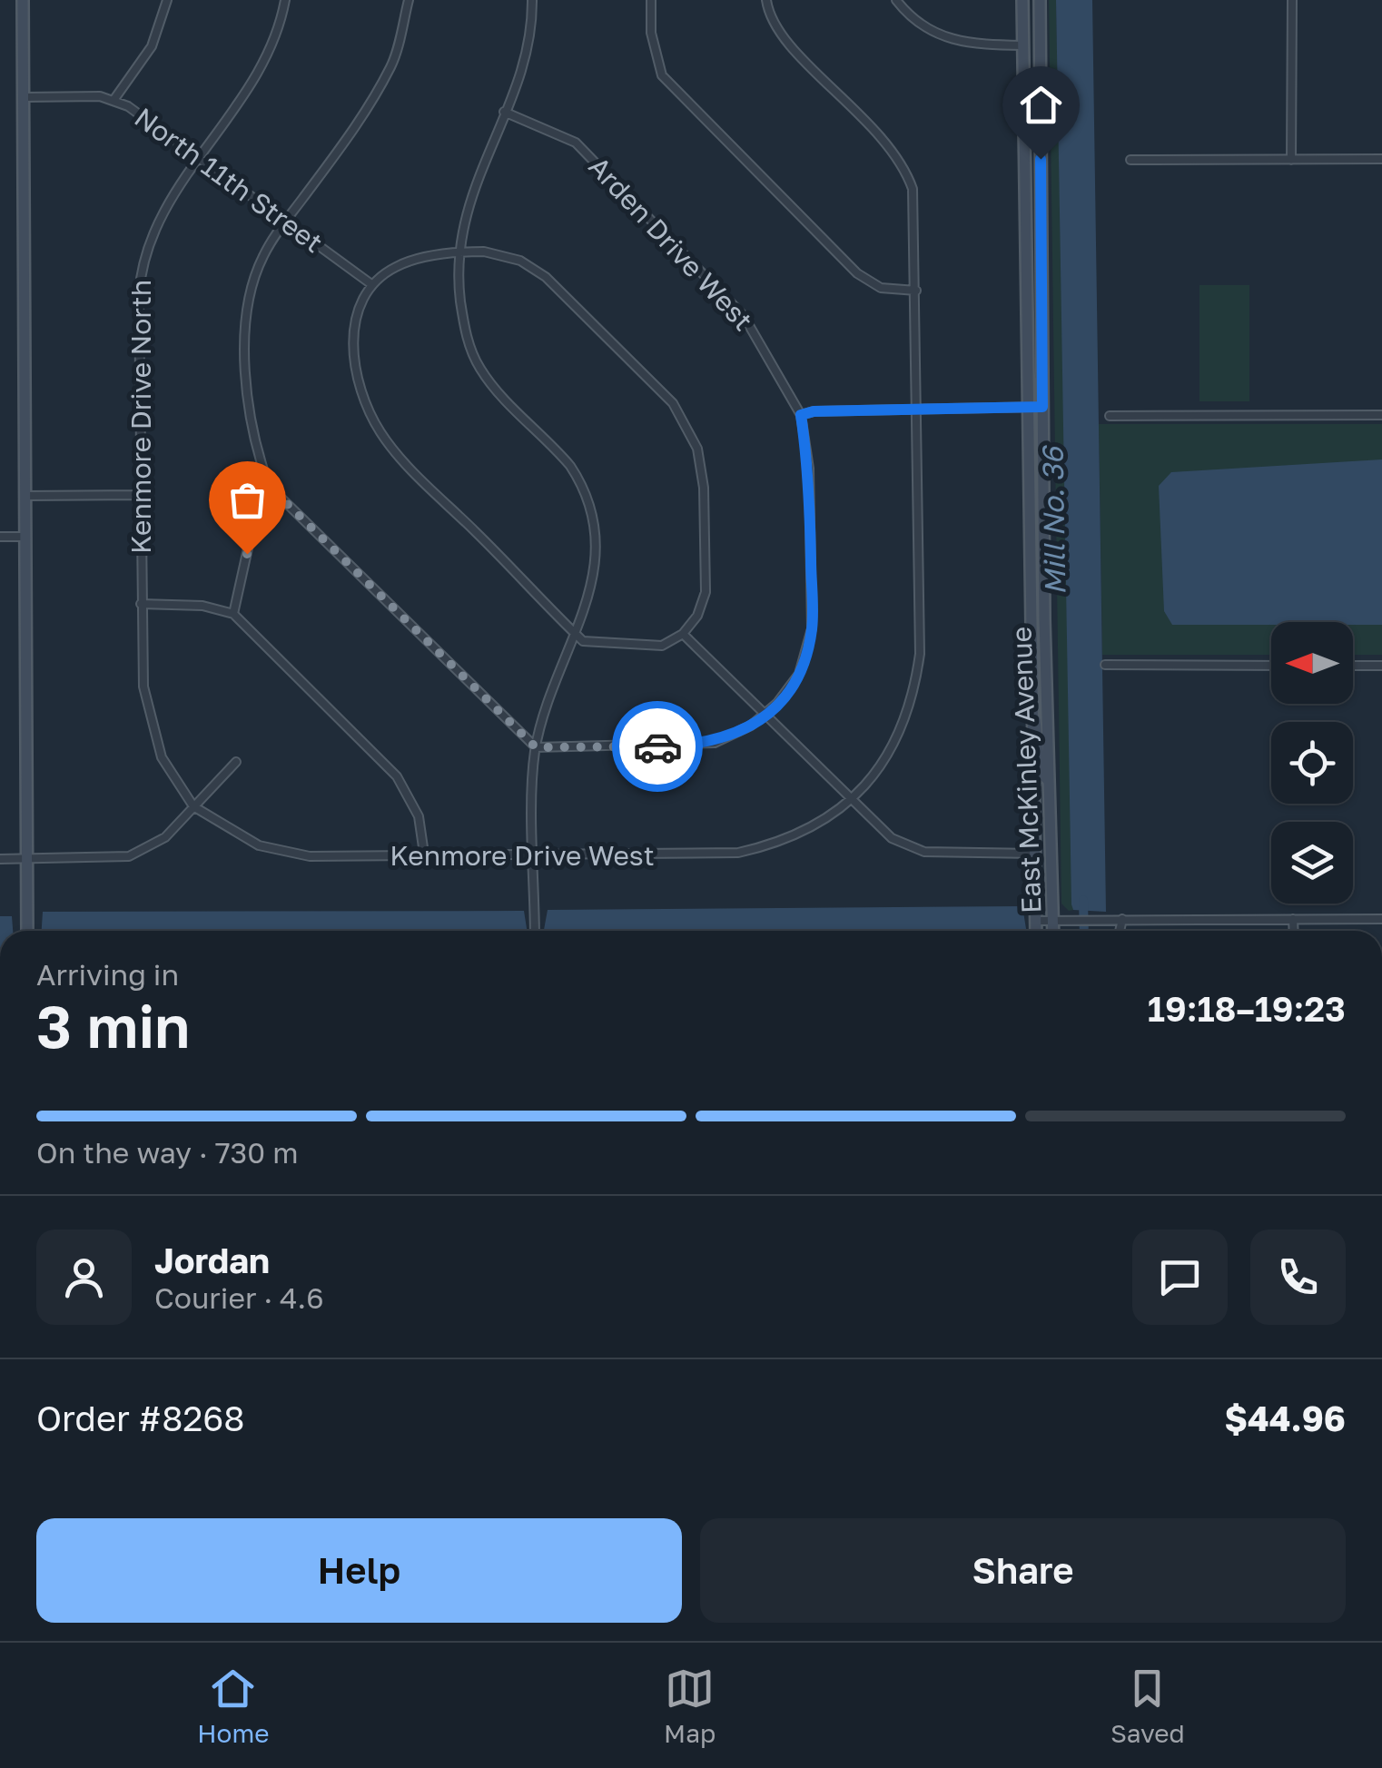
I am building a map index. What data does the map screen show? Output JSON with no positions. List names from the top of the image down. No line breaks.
{"streets":{"main road":["East McKinley Avenue"],"street":["North 11th Street","Arden Drive West","Kenmore Drive North","Kenmore Drive West"]},"crossings":[["North 11th Street","Kenmore Drive North"],["Kenmore Drive North","Kenmore Drive West"]],"water":["Mill No. 36"],"north":"left","page":{"heading":["3 min","Arriving in","19:18–19:23"],"panel":["Jordan","Courier · 4.6","Order #8268","$44.96"],"bar":"On the way · 730 m","buttons":["Help","Share"],"tabs":["Home","Map","Saved"]}}
